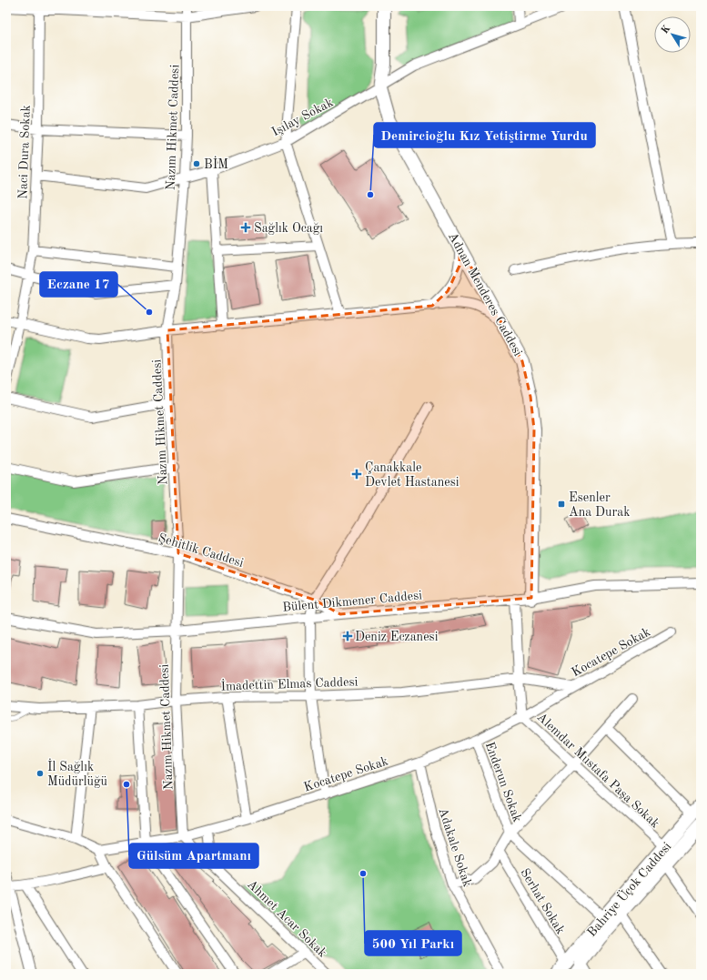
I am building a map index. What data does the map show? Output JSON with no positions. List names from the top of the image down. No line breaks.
{"streets":{"street":["Işılay Sokak","Nazım Hikmet Caddesi","Naci Dura Sokak","Adnan Menderes Caddesi","Şehitlik Caddesi","Bülent Dikmener Caddesi","Kocatepe Sokak","İmadettin Elmas Caddesi","Alemdar Mustafa Paşa Sokak","Enderun Sokak","Adakale Sokak","Bahriye Üçok Caddesi","Serhat Sokak","Ahmet Acar Sokak"]},"crossings":[["Işılay Sokak","Nazım Hikmet Caddesi"],["Işılay Sokak","Naci Dura Sokak"],["Işılay Sokak","Adnan Menderes Caddesi"],["Nazım Hikmet Caddesi","Şehitlik Caddesi"],["Nazım Hikmet Caddesi","Bülent Dikmener Caddesi"],["Nazım Hikmet Caddesi","Kocatepe Sokak"],["Nazım Hikmet Caddesi","İmadettin Elmas Caddesi"],["Nazım Hikmet Caddesi","Ahmet Acar Sokak"],["Adnan Menderes Caddesi","Bülent Dikmener Caddesi"],["Şehitlik Caddesi","Bülent Dikmener Caddesi"],["Bülent Dikmener Caddesi","Alemdar Mustafa Paşa Sokak"],["Kocatepe Sokak","İmadettin Elmas Caddesi"],["Kocatepe Sokak","Alemdar Mustafa Paşa Sokak"],["Kocatepe Sokak","Enderun Sokak"],["Kocatepe Sokak","Adakale Sokak"],["Kocatepe Sokak","Ahmet Acar Sokak"],["İmadettin Elmas Caddesi","Alemdar Mustafa Paşa Sokak"],["Alemdar Mustafa Paşa Sokak","Bahriye Üçok Caddesi"],["Bahriye Üçok Caddesi","Serhat Sokak"]],"places":{"other":["BİM","Demircioğlu Kız Yetiştirme Yurdu","Eczane 17","İl Sağlık Müdürlüğü","Gülsüm Apartmanı","500 Yıl Parkı"],"health":["Sağlık Ocağı","Çanakkale Devlet Hastanesi","Deniz Eczanesi"],"transit":["Esenler Ana Durak"]},"north":"top left"}
